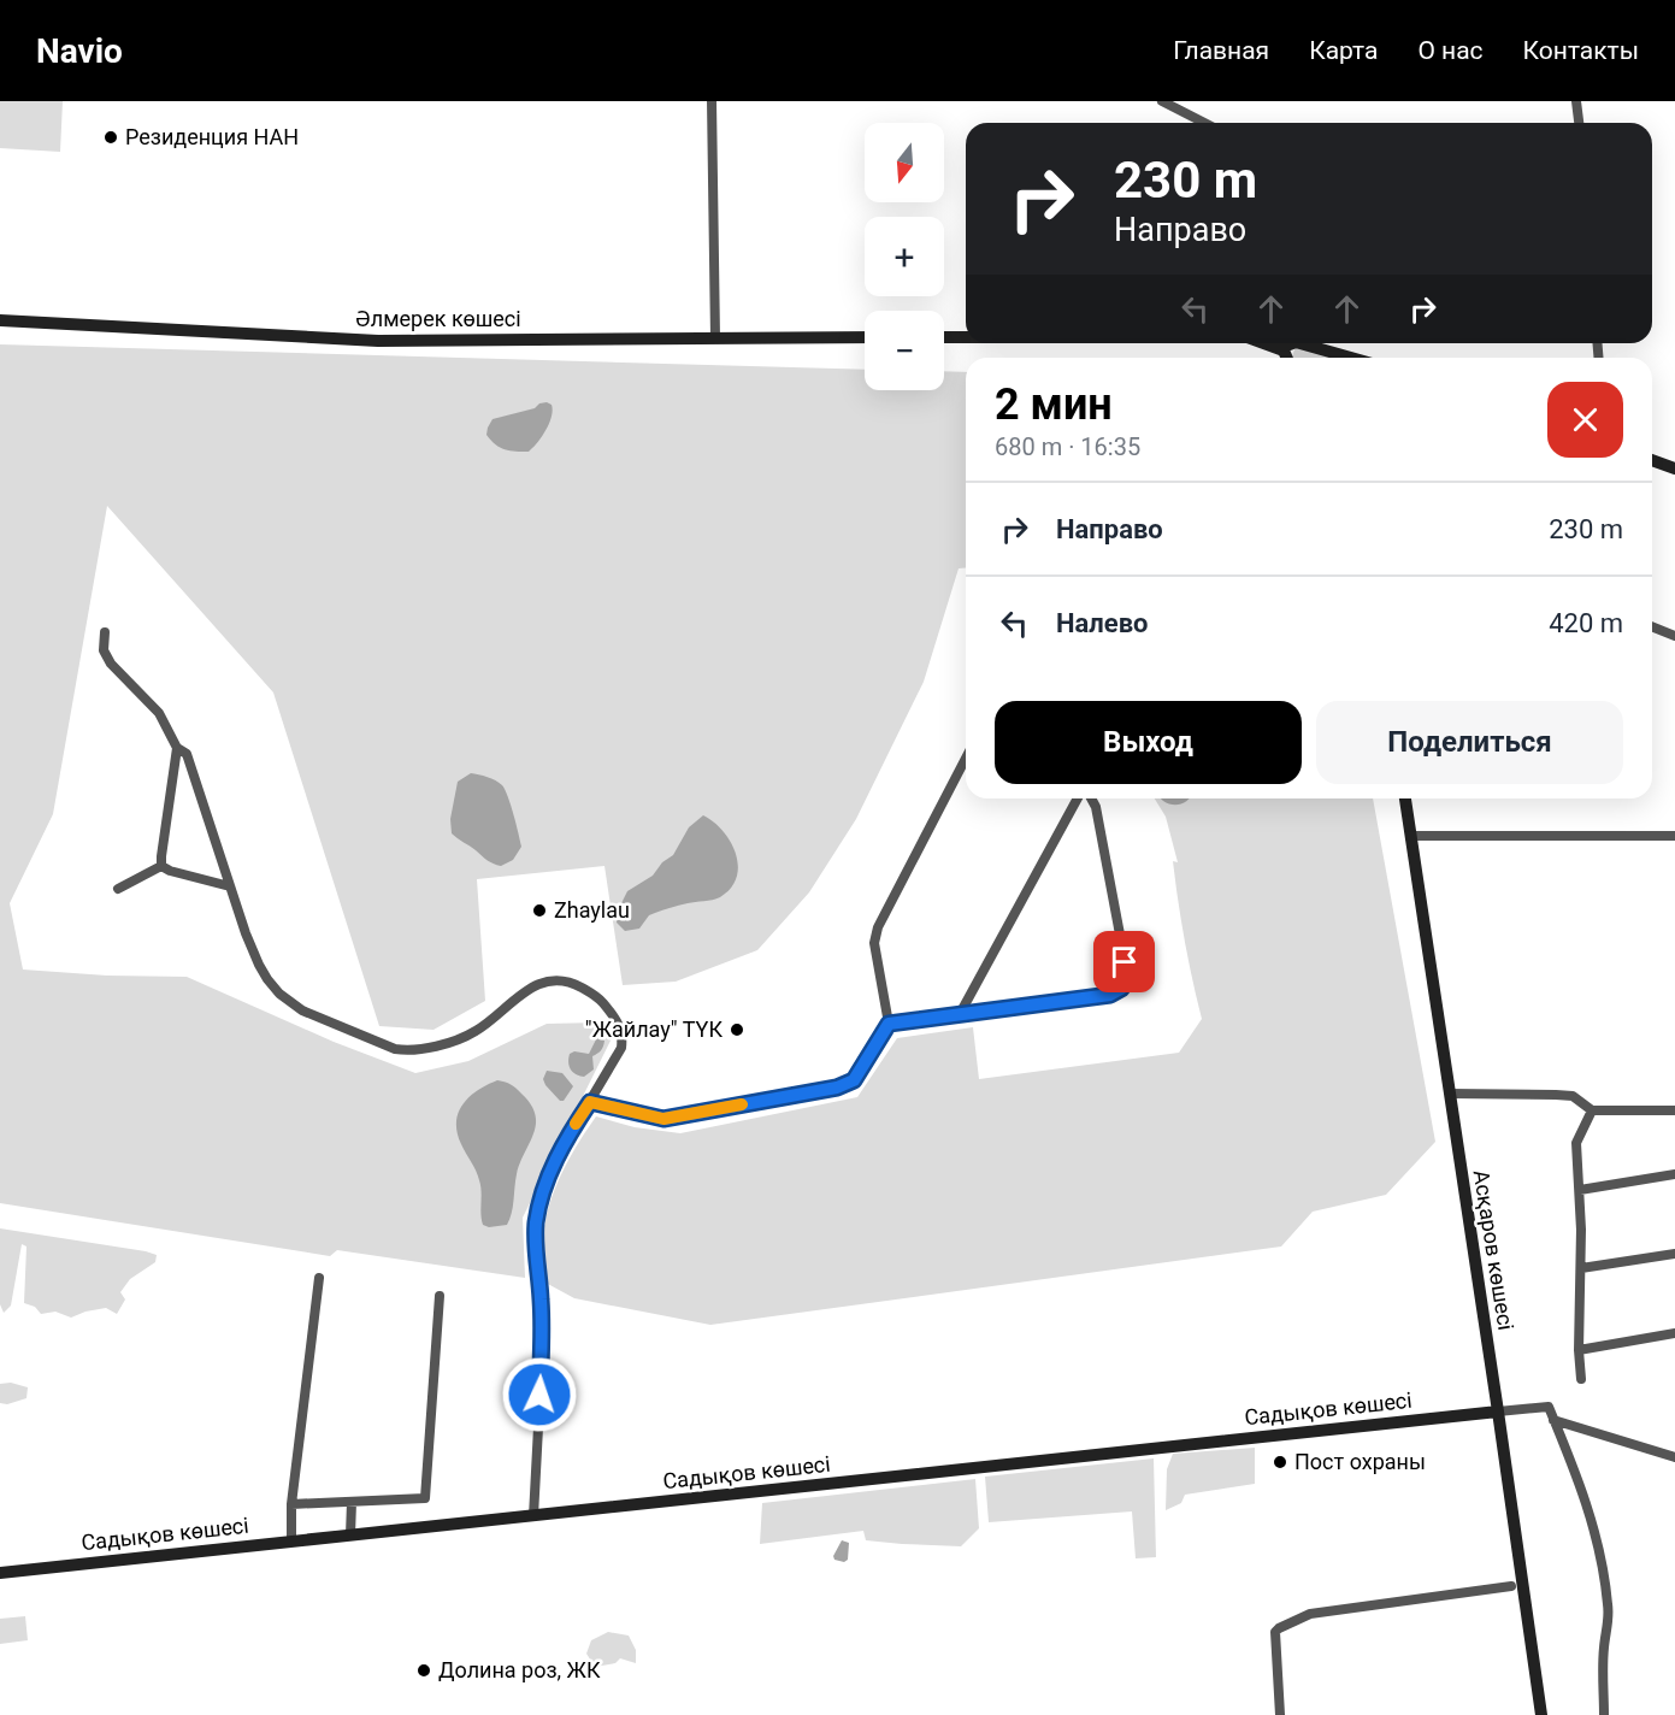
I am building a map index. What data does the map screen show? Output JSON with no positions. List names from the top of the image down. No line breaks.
{"streets":{"street":["Әлмерек көшесі","Асқаров көшесі","Садықов көшесі"]},"crossings":[["Асқаров көшесі","Садықов көшесі"]],"places":["Резиденция НАН","Zhaylau","\"Жайлау\" ТҮК","Пост охраны","Долина роз, ЖК"],"north":"bottom","page":{"header":"Navio","nav":["Главная","Карта","О нас","Контакты"],"map_buttons":["+","−"],"turn":["230 m","Направо"],"heading":["2 мин","680 m · 16:35"],"list":[{"name":"Направо","value":"230 m"},{"name":"Налево","value":"420 m"}],"buttons":["Выход","Поделиться"]}}
